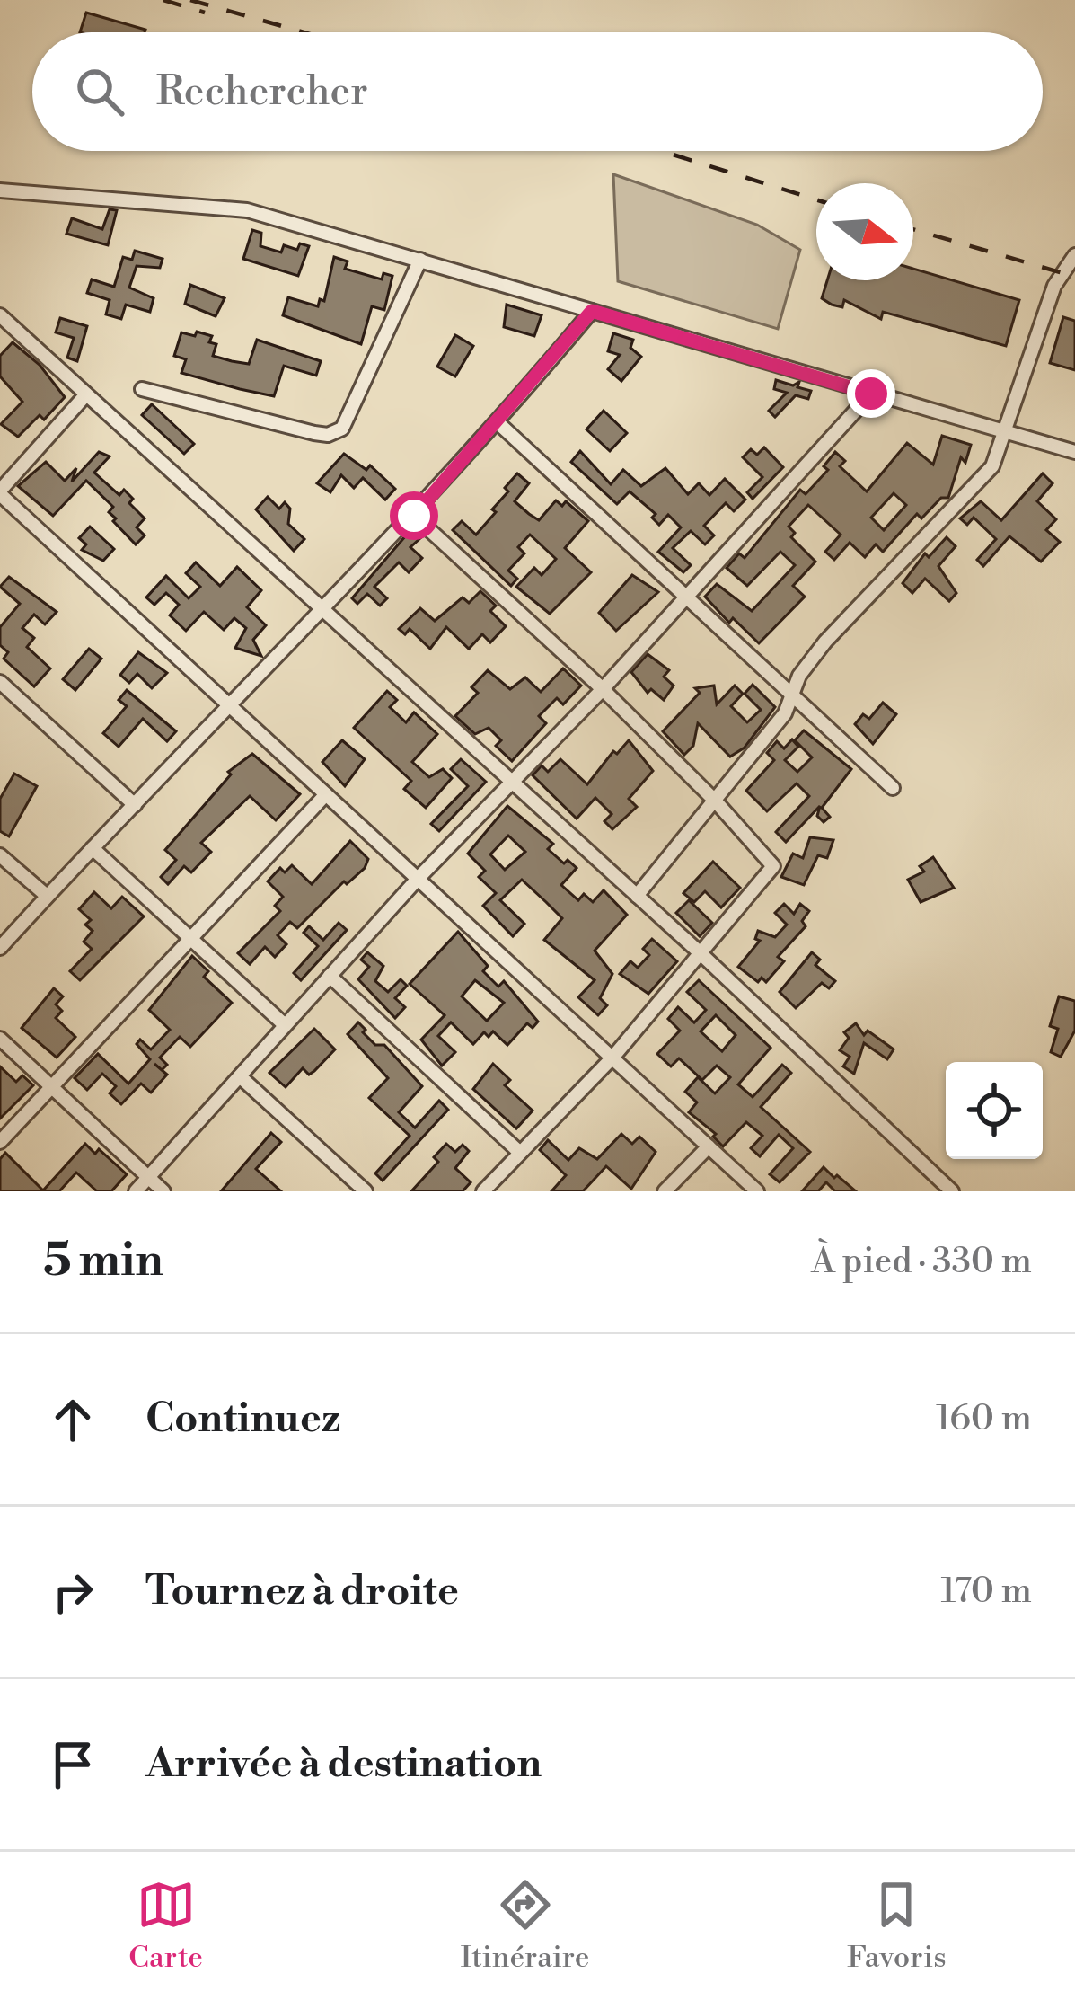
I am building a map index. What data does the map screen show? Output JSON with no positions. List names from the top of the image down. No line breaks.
{"north":"right","page":{"search":"Rechercher","heading":["5 min","À pied · 330 m"],"list":[["Continuez","160 m"],["Tournez à droite","170 m"],"Arrivée à destination"],"nav":["Carte","Itinéraire","Favoris"]}}
